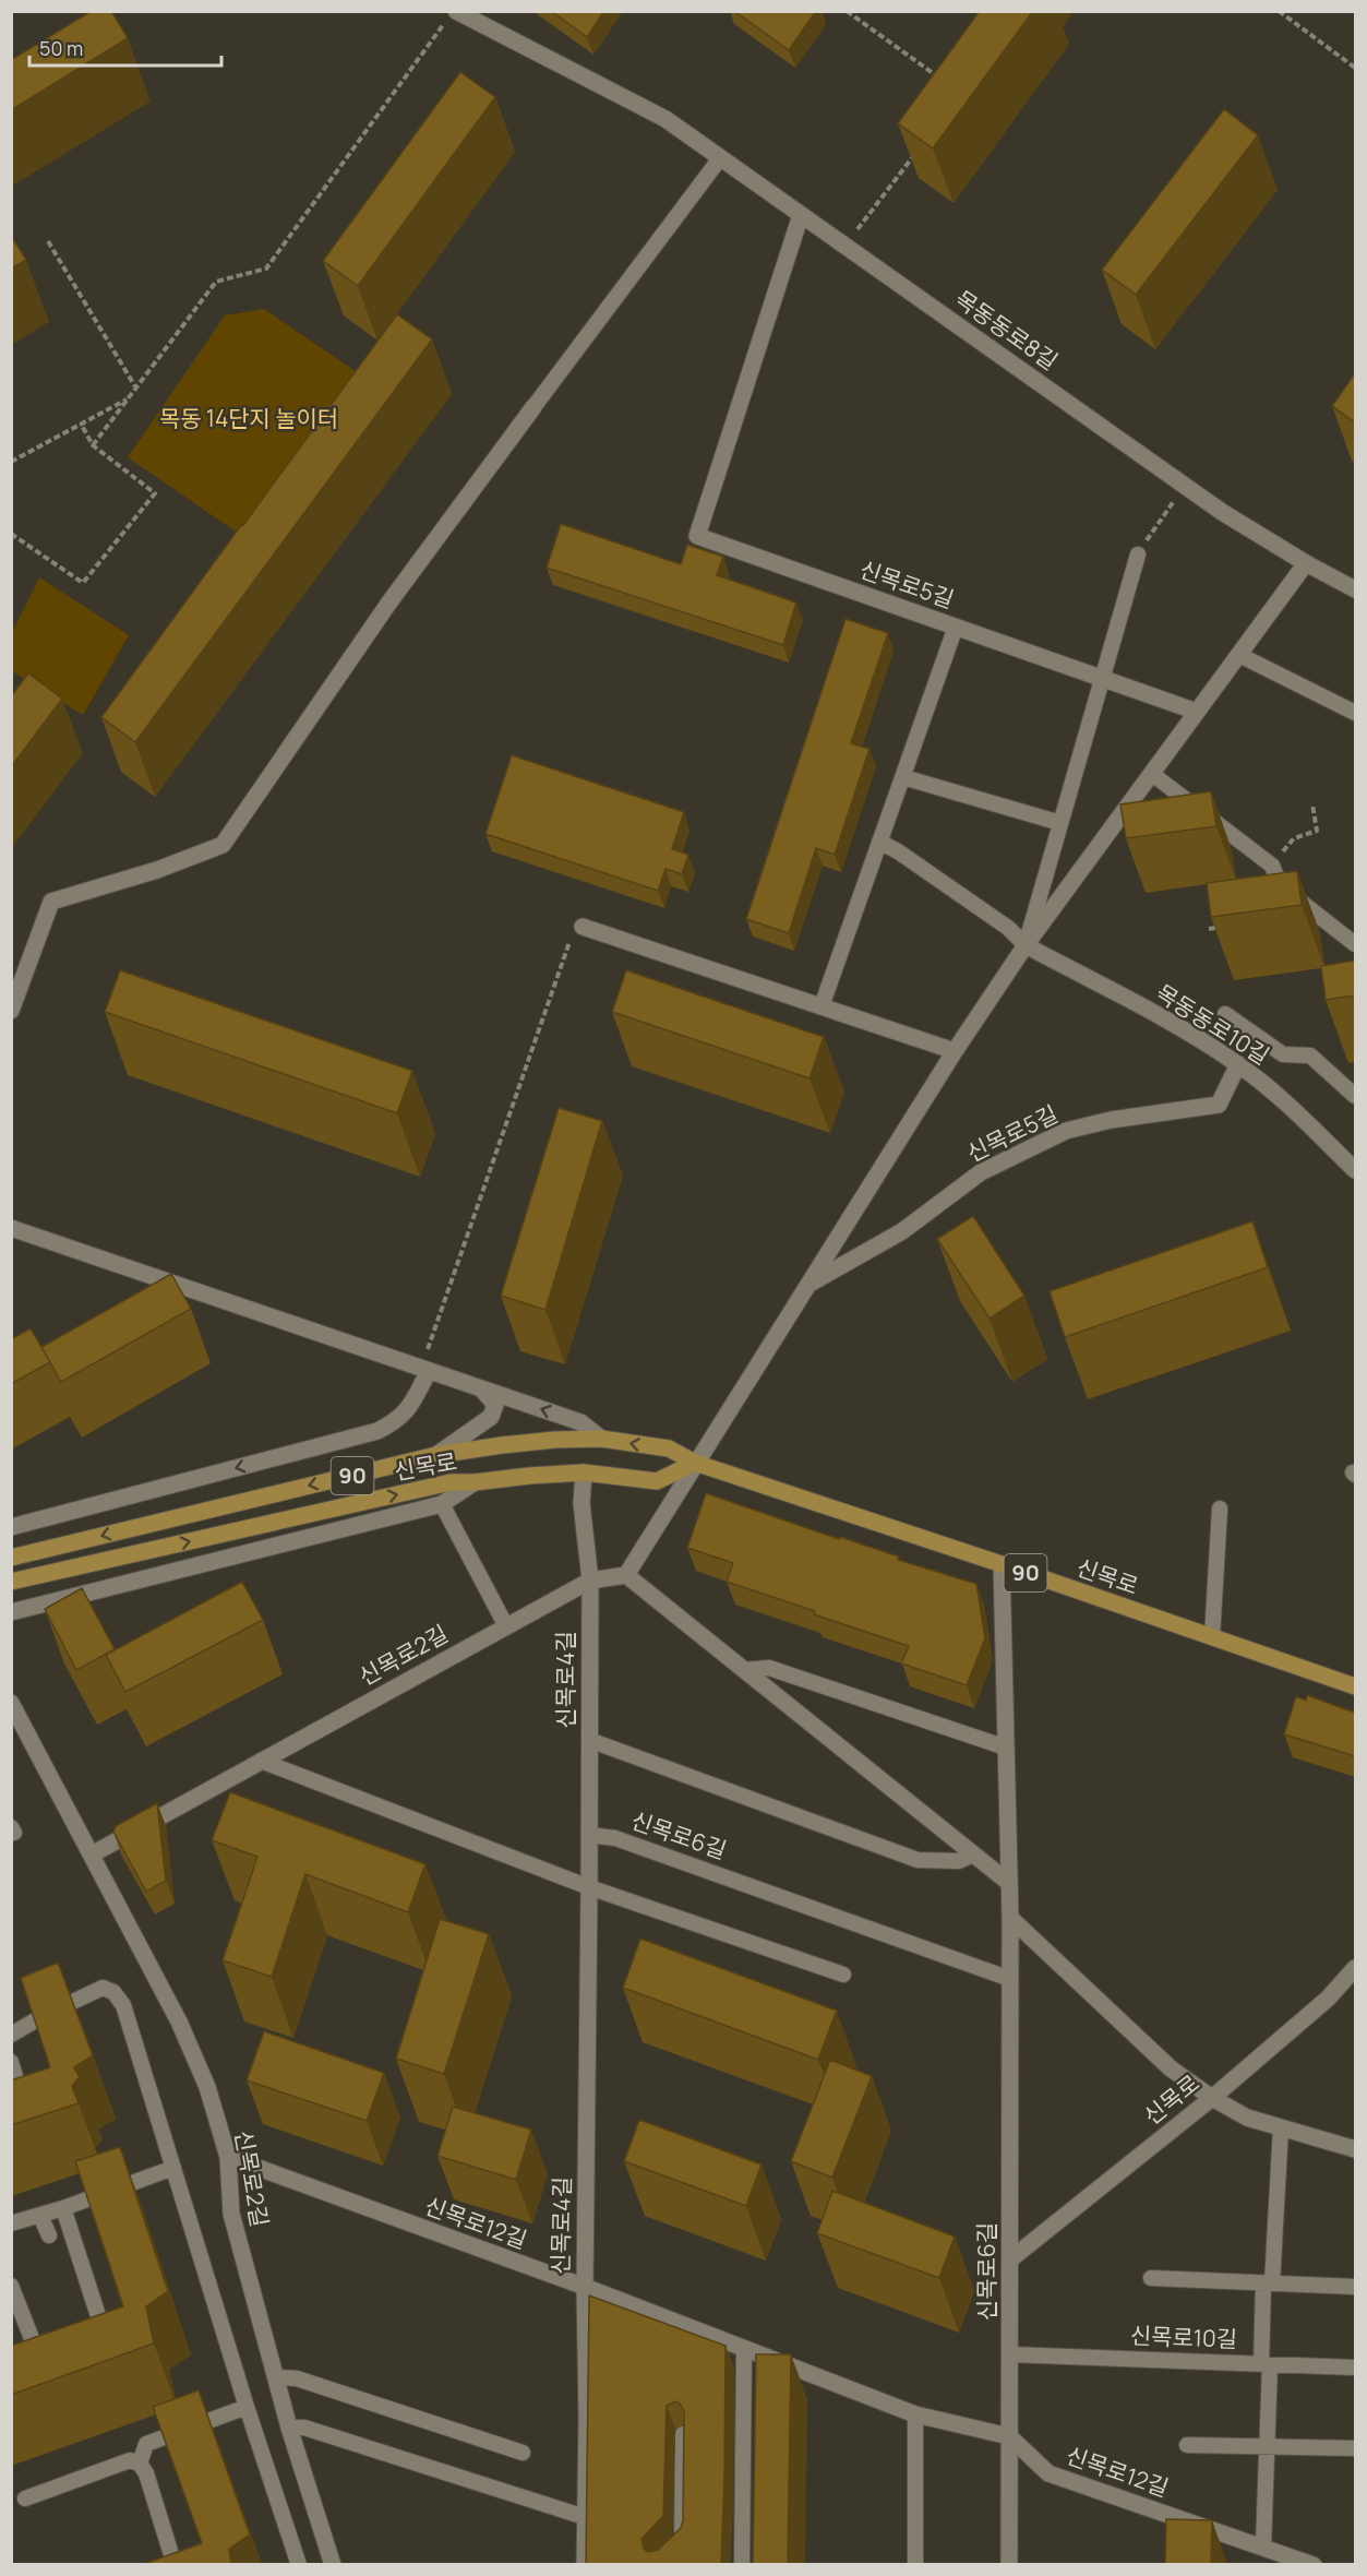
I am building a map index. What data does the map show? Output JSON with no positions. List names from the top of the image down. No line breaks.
{"streets":{"main road":["신목로","90"],"street":["목동동로8길","신목로5길","목동동로10길","신목로2길","신목로4길","신목로6길","신목로12길"],"lane":["신목로10길"]},"crossings":[["목동동로8길","신목로5길"],["신목로5길","목동동로10길"],["신목로5길","신목로"],["신목로","신목로4길"],["신목로","신목로6길"],["신목로2길","신목로4길"],["신목로2길","신목로12길"],["신목로4길","신목로6길"],["신목로4길","신목로12길"],["신목로6길","신목로12길"],["신목로6길","신목로10길"]],"parks":["목동 14단지 놀이터"],"scale_bar":"50 m"}
